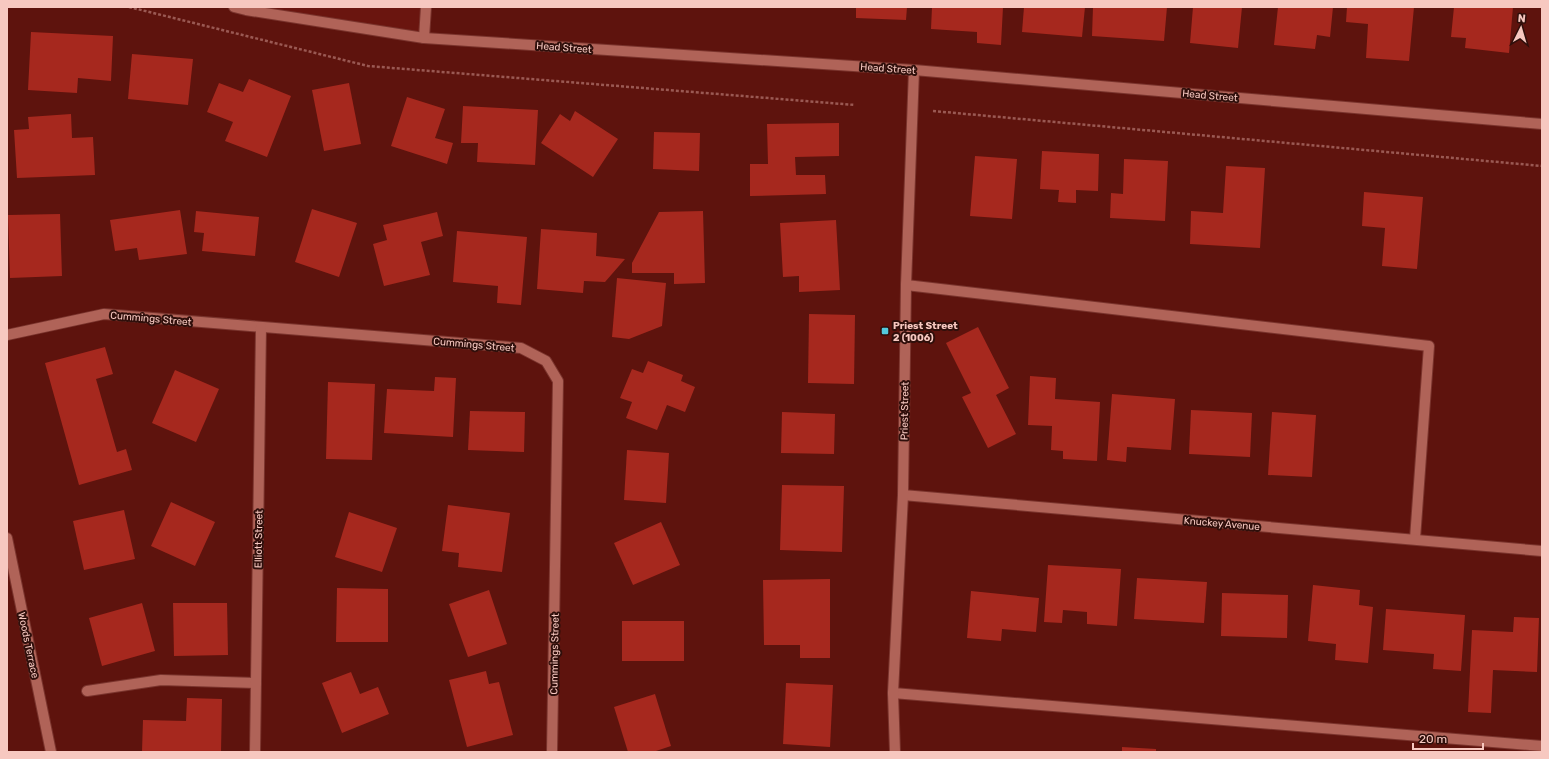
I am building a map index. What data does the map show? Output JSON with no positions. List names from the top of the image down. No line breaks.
{"streets":{"street":["Head Street","Cummings Street","Priest Street","Knuckey Avenue","Elliott Street","Woods Terrace"]},"crossings":[["Head Street","Priest Street"],["Cummings Street","Elliott Street"],["Priest Street","Knuckey Avenue"]],"places":{"transit":["Priest Street 2 (1006)"]},"scale_bar":"20 m","north":"top"}
